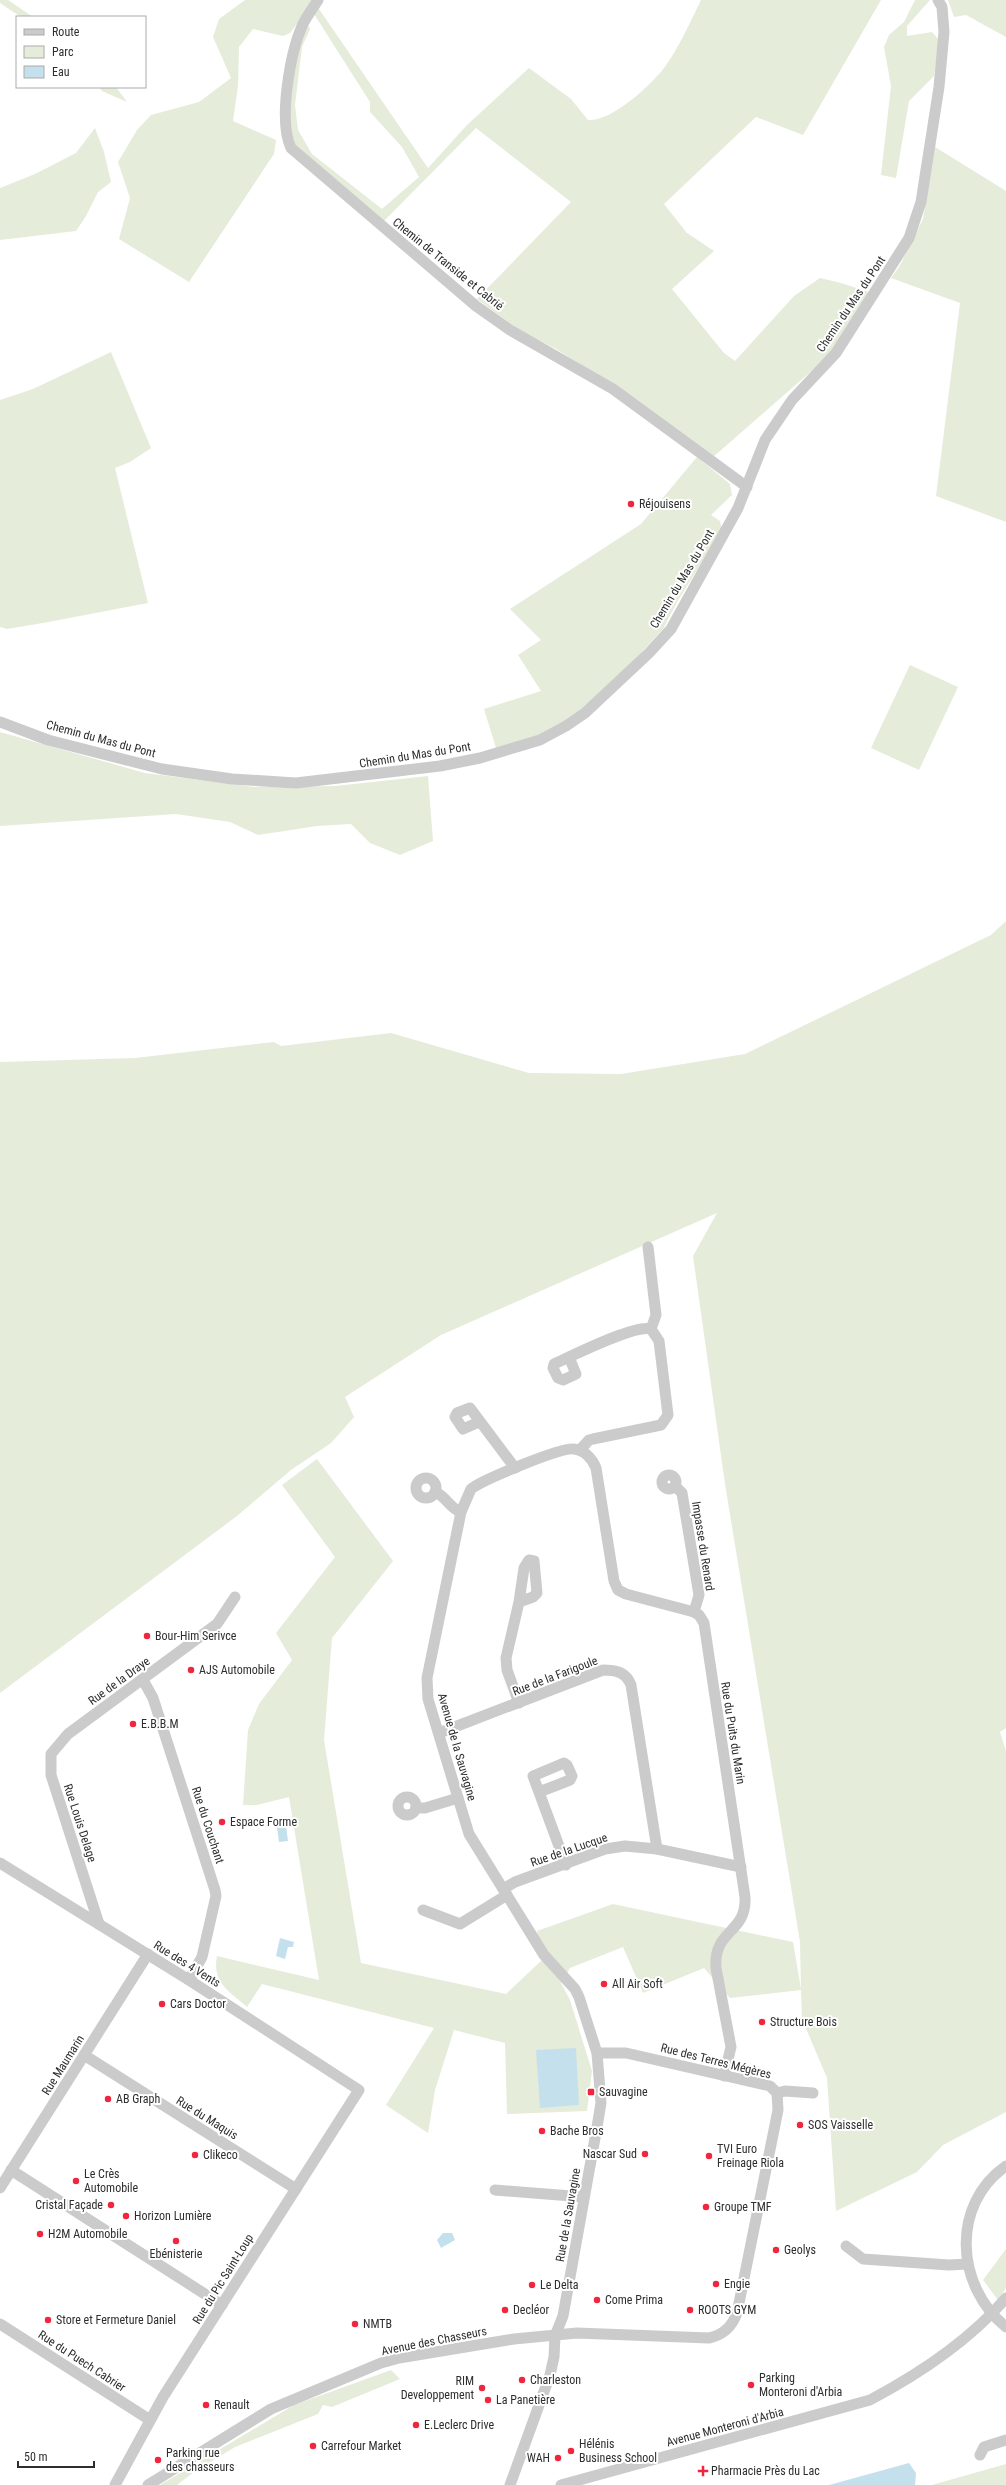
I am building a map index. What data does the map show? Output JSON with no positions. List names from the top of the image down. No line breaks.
{"streets":{"street":["Chemin de Transide et Cabrié","Chemin du Mas du Pont","Impasse du Renard","Rue de la Farigoule","Rue de la Draye","Rue du Puits du Marin","Avenue de la Sauvagine","Rue Louis Delage","Rue du Couchant","Rue de la Lucque","Rue des 4 Vents","Rue des Terres Mégères","Rue Maumarin","Rue du Maquis","Rue de la Sauvagine","Rue du Pic Saint-Loup","Avenue des Chasseurs","Rue du Puech Cabrier","Avenue Monteroni d'Arbia"]},"crossings":[["Chemin de Transide et Cabrié","Chemin du Mas du Pont"],["Impasse du Renard","Rue du Puits du Marin"],["Rue de la Farigoule","Avenue de la Sauvagine"],["Rue de la Farigoule","Rue de la Lucque"],["Rue de la Draye","Rue Louis Delage"],["Rue de la Draye","Rue du Couchant"],["Rue du Puits du Marin","Rue de la Lucque"],["Rue du Puits du Marin","Rue des Terres Mégères"],["Avenue de la Sauvagine","Rue de la Lucque"],["Avenue de la Sauvagine","Rue de la Sauvagine"],["Rue Louis Delage","Rue des 4 Vents"],["Rue du Couchant","Rue des 4 Vents"],["Rue de la Lucque","Rue de la Sauvagine"],["Rue des 4 Vents","Rue Maumarin"],["Rue des 4 Vents","Rue du Pic Saint-Loup"],["Rue des Terres Mégères","Rue de la Sauvagine"],["Rue des Terres Mégères","Avenue des Chasseurs"],["Rue Maumarin","Rue du Maquis"],["Rue du Maquis","Rue du Pic Saint-Loup"],["Rue de la Sauvagine","Avenue des Chasseurs"],["Rue du Pic Saint-Loup","Rue du Puech Cabrier"]],"places":{"other":["Réjouisens","Bour-Him Serivce","AJS Automobile","E.B.B.M","Espace Forme","All Air Soft","Cars Doctor","Structure Bois","AB Graph","SOS Vaisselle","Bache Bros","Nascar Sud","Clikeco","TVI Euro Freinage Riola","Le Crès Automobile","Cristal Façade","Groupe TMF","Horizon Lumière","H2M Automobile","Ebénisterie","Geolys","Engie","Le Delta","Come Prima","Decléor","ROOTS GYM","Store et Fermeture Daniel","NMTB","Charleston","Parking Monteroni d'Arbia","RIM Developpement","La Panetière","Renault","E.Leclerc Drive","Carrefour Market","Hélénis Business School","WAH","Parking rue des chasseurs"],"transit":["Sauvagine"],"health":["Pharmacie Près du Lac"]},"legend":["Route","Parc","Eau"],"scale_bar":"50 m"}
